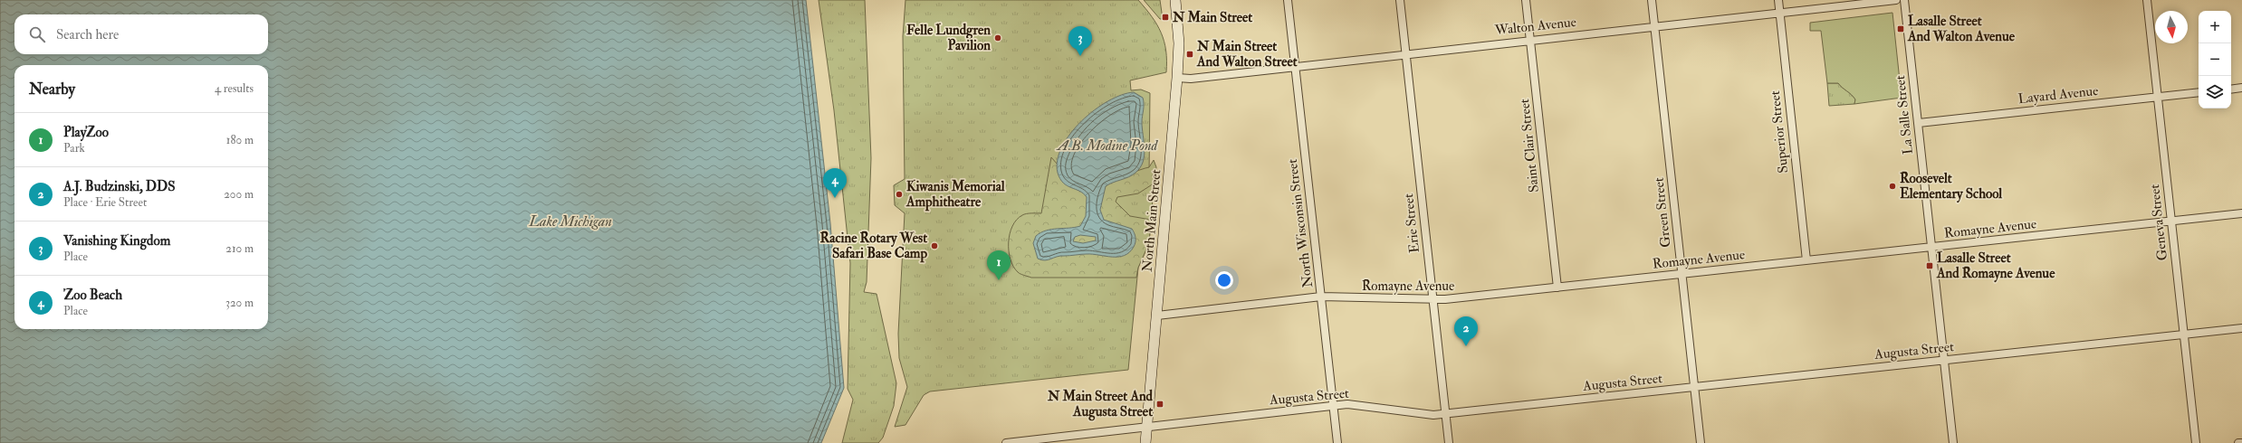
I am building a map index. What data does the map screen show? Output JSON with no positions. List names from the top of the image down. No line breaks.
{"streets":{"main road":["North Main Street"],"street":["Walton Avenue","Layard Avenue","La Salle Street","Superior Street","Saint Clair Street","Green Street","Geneva Street","North Wisconsin Street","Erie Street","Romayne Avenue","Augusta Street"]},"crossings":[["Walton Avenue","Superior Street"],["Walton Avenue","Saint Clair Street"],["Walton Avenue","Green Street"],["Walton Avenue","North Main Street"],["Walton Avenue","North Wisconsin Street"],["Walton Avenue","Erie Street"],["Layard Avenue","La Salle Street"],["Layard Avenue","Geneva Street"],["La Salle Street","Romayne Avenue"],["La Salle Street","Augusta Street"],["Superior Street","Romayne Avenue"],["Saint Clair Street","Romayne Avenue"],["Green Street","Romayne Avenue"],["Green Street","Augusta Street"],["North Main Street","Romayne Avenue"],["North Main Street","Augusta Street"],["Geneva Street","Romayne Avenue"],["Geneva Street","Augusta Street"],["North Wisconsin Street","Romayne Avenue"],["North Wisconsin Street","Augusta Street"],["Erie Street","Romayne Avenue"],["Erie Street","Augusta Street"]],"water":["A.B. Modine Pond","Lake Michigan"],"places":{"transit":["N Main Street","Lasalle Street And Walton Avenue","N Main Street And Walton Street","Lasalle Street And Romayne Avenue","N Main Street And Augusta Street"],"other":["Felle Lundgren Pavilion","Roosevelt Elementary School","Kiwanis Memorial Amphitheatre","Racine Rotary West Safari Base Camp"]},"north":"bottom","page":{"map_buttons":["+","−"],"search":"Search here","pins":["3","4","1","2"],"heading":["Nearby","4 results"],"list":[{"mark":"1","name":"PlayZoo","note":"Park","value":"180 m"},{"mark":"2","name":"A.J. Budzinski, DDS","note":"Place · Erie Street","value":"200 m"},{"mark":"3","name":"Vanishing Kingdom","note":"Place","value":"210 m"},{"mark":"4","name":"Zoo Beach","note":"Place","value":"320 m"}]}}
